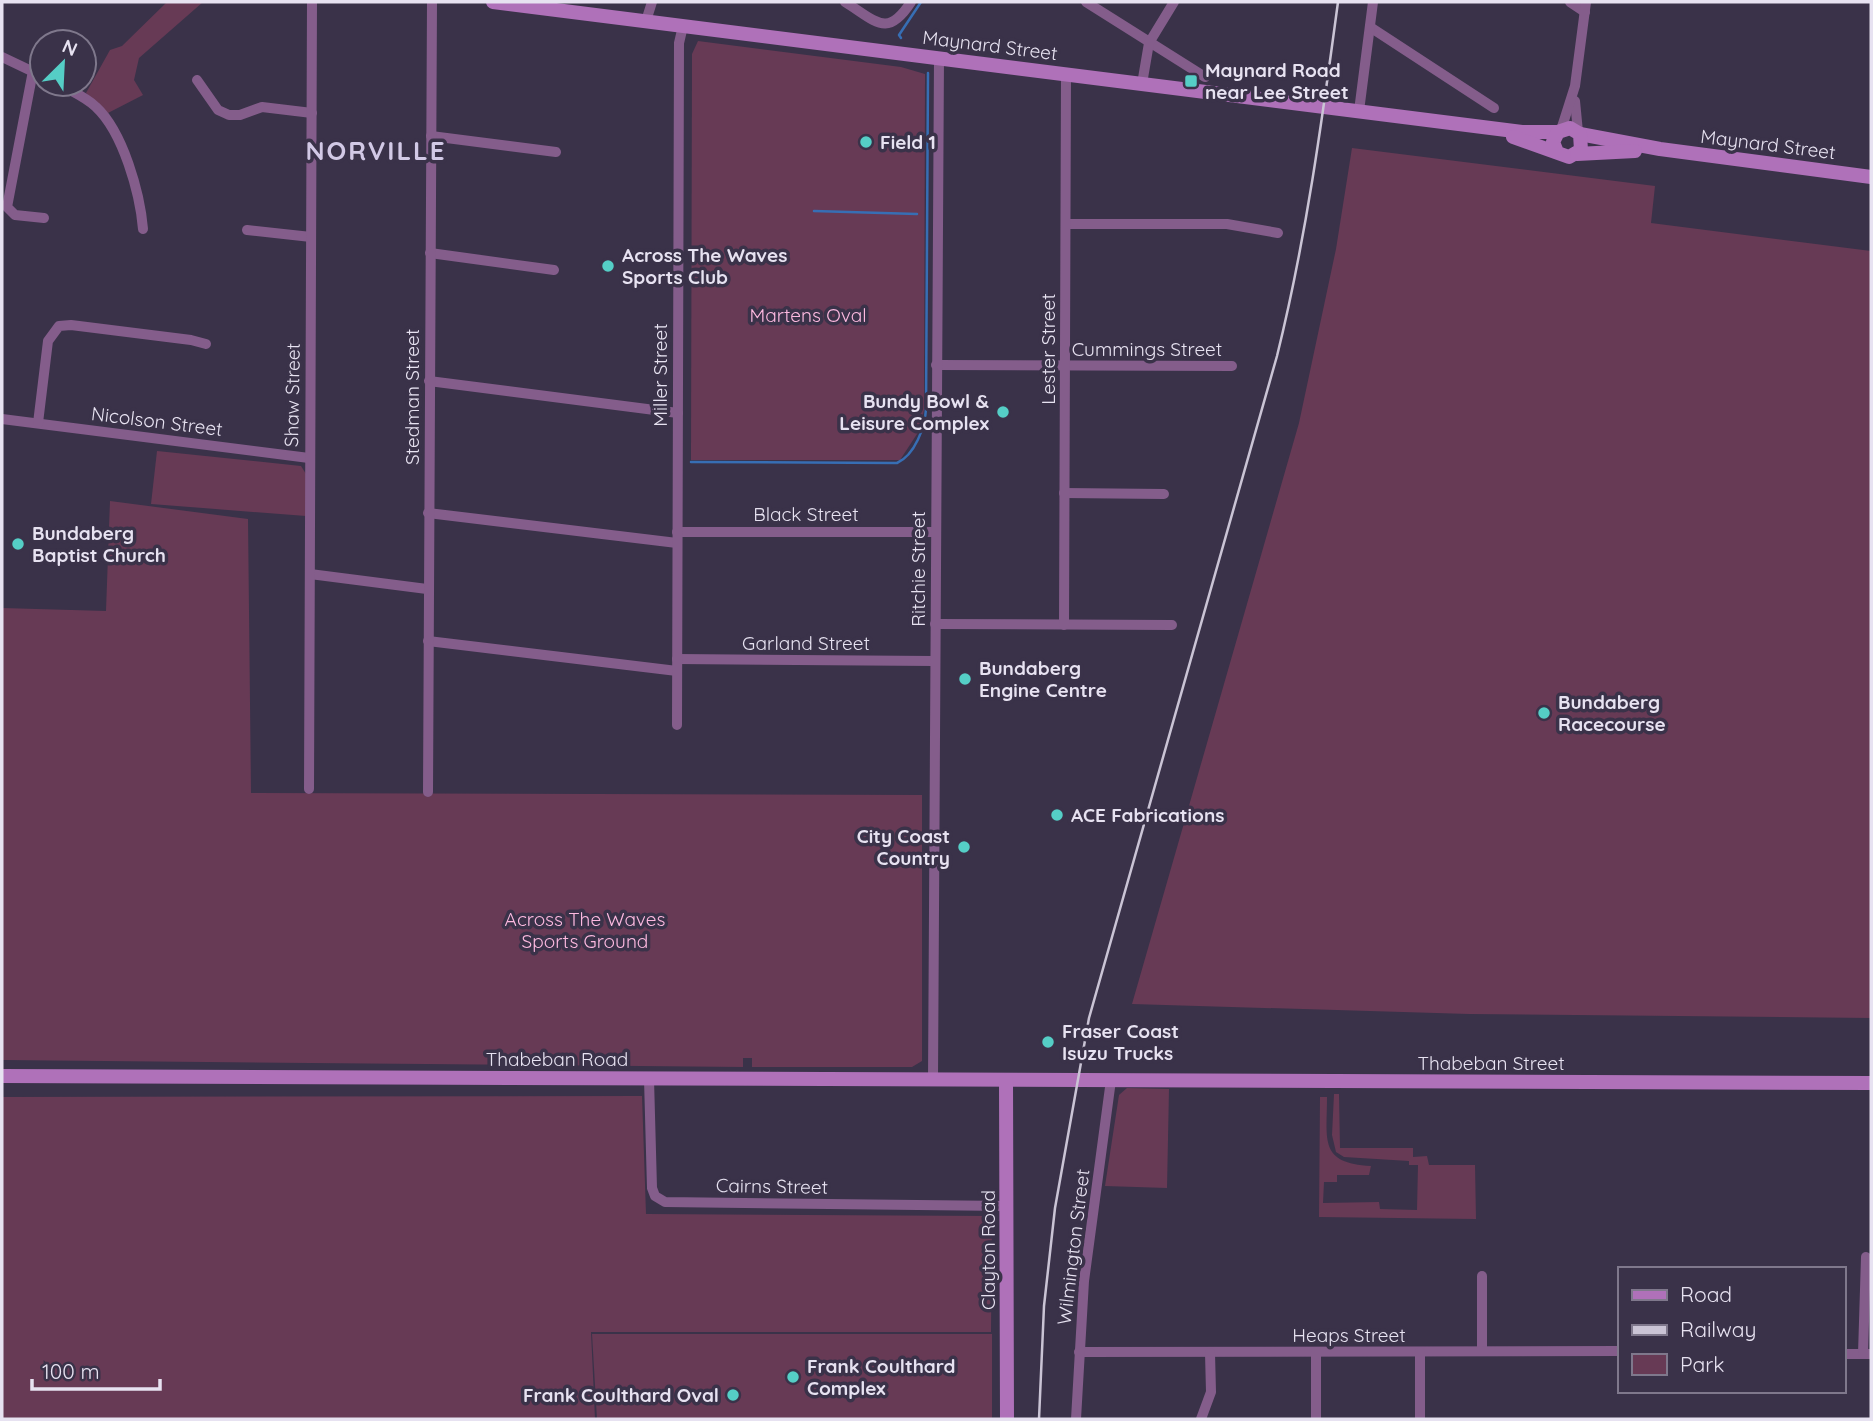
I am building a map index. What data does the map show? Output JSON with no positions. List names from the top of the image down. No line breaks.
{"streets":{"street":["Maynard Street","Lester Street","Cummings Street","Miller Street","Shaw Street","Stedman Street","Nicolson Street","Black Street","Ritchie Street","Garland Street","Thabeban Road","Thabeban Street","Cairns Street","Wilmington Street","Clayton Road","Heaps Street"]},"crossings":[["Maynard Street","Lester Street"],["Maynard Street","Miller Street"],["Maynard Street","Ritchie Street"],["Lester Street","Cummings Street"],["Cummings Street","Ritchie Street"],["Miller Street","Black Street"],["Miller Street","Garland Street"],["Shaw Street","Nicolson Street"],["Stedman Street","Black Street"],["Black Street","Ritchie Street"],["Ritchie Street","Garland Street"],["Ritchie Street","Thabeban Road"],["Thabeban Road","Thabeban Street"],["Thabeban Road","Cairns Street"],["Thabeban Road","Wilmington Street"],["Thabeban Road","Clayton Road"],["Thabeban Street","Wilmington Street"],["Cairns Street","Clayton Road"],["Wilmington Street","Heaps Street"]],"districts":["NORVILLE"],"parks":["Martens Oval","Across The Waves Sports Ground"],"places":{"transit":["Maynard Road near Lee Street"],"other":["Field 1","Across The Waves Sports Club","Bundy Bowl & Leisure Complex","Bundaberg Baptist Church","Bundaberg Engine Centre","Bundaberg Racecourse","ACE Fabrications","City Coast Country","Fraser Coast Isuzu Trucks","Frank Coulthard Complex","Frank Coulthard Oval"]},"legend":["Road","Railway","Park"],"scale_bar":"100 m","north":"top right"}
